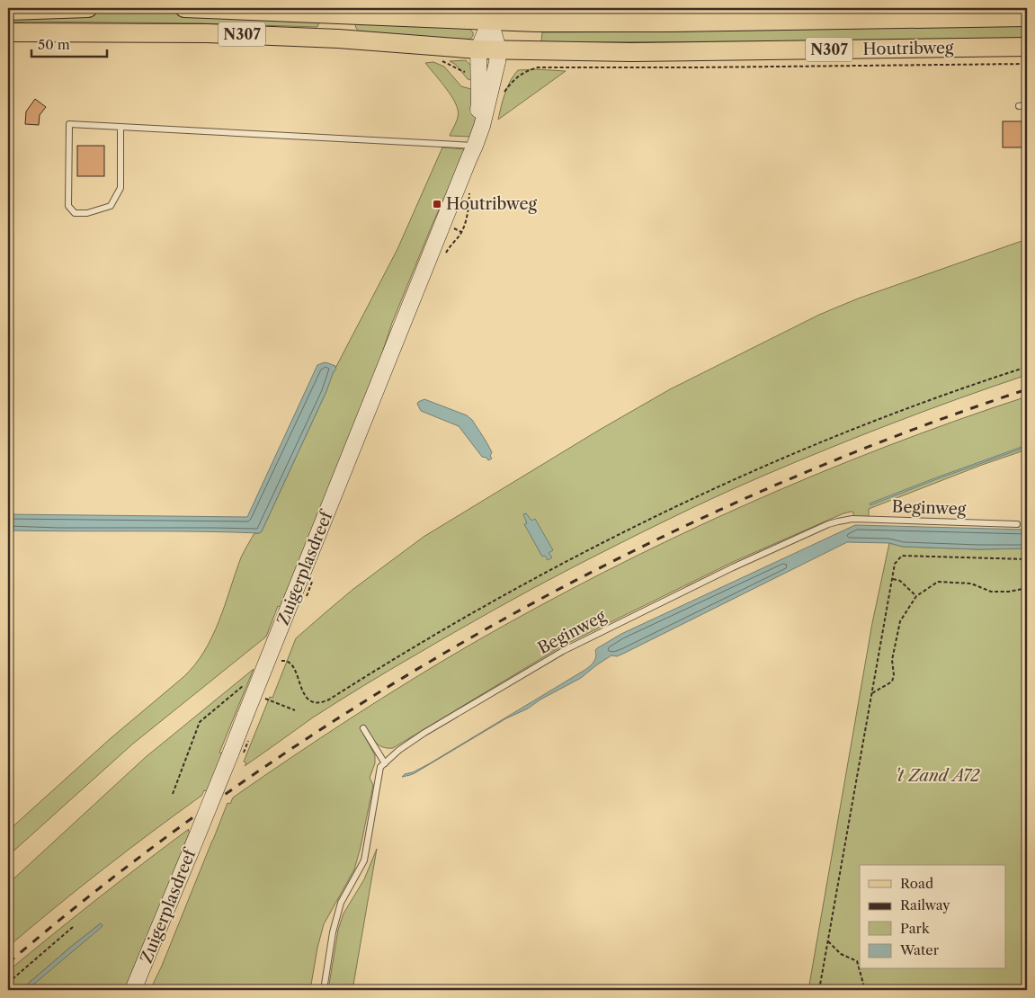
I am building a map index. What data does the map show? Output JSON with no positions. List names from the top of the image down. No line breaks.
{"streets":{"main road":["N307","Houtribweg","Zuigerplasdreef"],"lane":["Beginweg"]},"crossings":[["Houtribweg","Zuigerplasdreef"]],"parks":["'t Zand A72"],"places":{"transit":["Houtribweg"]},"legend":["Road","Railway","Park","Water"],"scale_bar":"50 m"}
